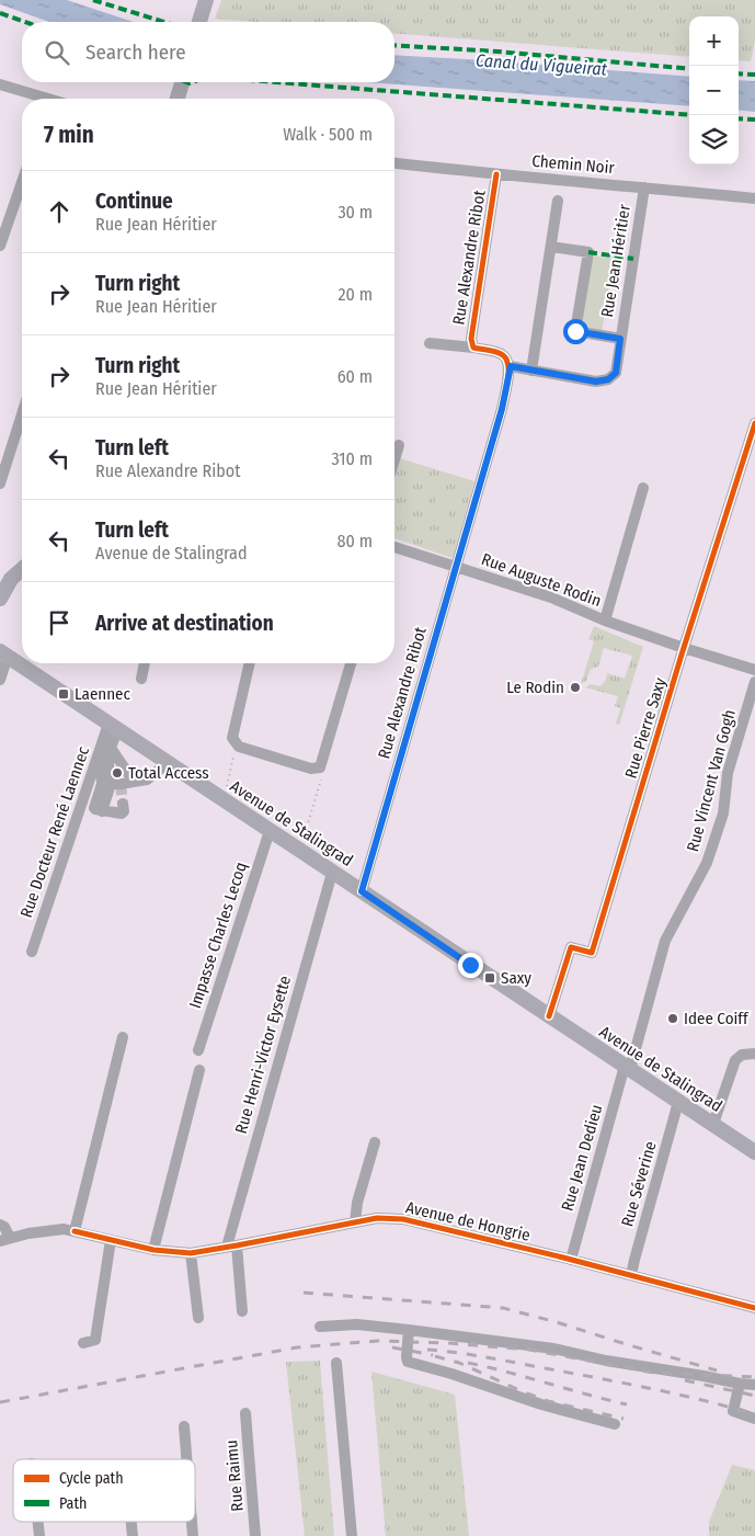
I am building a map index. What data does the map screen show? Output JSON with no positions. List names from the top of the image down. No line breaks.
{"streets":{"main road":["Avenue de Stalingrad"],"street":["Chemin Noir","Rue Alexandre Ribot","Rue Jean Héritier","Rue Auguste Rodin","Rue Pierre Saxy","Rue Vincent Van Gogh","Rue Docteur René Laennec","Impasse Charles Lecoq","Rue Henri-Victor Eysette","Rue Jean Dedieu","Rue Séverine","Avenue de Hongrie","Rue Raimu"]},"crossings":[["Chemin Noir","Rue Alexandre Ribot"],["Chemin Noir","Rue Jean Héritier"],["Rue Alexandre Ribot","Rue Jean Héritier"],["Rue Alexandre Ribot","Rue Auguste Rodin"],["Rue Alexandre Ribot","Avenue de Stalingrad"],["Rue Auguste Rodin","Rue Pierre Saxy"],["Rue Pierre Saxy","Avenue de Stalingrad"],["Rue Vincent Van Gogh","Avenue de Stalingrad"],["Rue Vincent Van Gogh","Rue Jean Dedieu"],["Avenue de Stalingrad","Rue Docteur René Laennec"],["Avenue de Stalingrad","Impasse Charles Lecoq"],["Avenue de Stalingrad","Rue Henri-Victor Eysette"],["Avenue de Stalingrad","Rue Jean Dedieu"],["Avenue de Stalingrad","Rue Séverine"],["Rue Henri-Victor Eysette","Avenue de Hongrie"],["Rue Jean Dedieu","Avenue de Hongrie"],["Rue Séverine","Avenue de Hongrie"]],"water":["Canal du Vigueirat"],"places":{"other":["Le Rodin","Total Access","Idee Coiff"],"transit":["Laennec","Saxy"]},"legend":["Cycle path","Path"],"page":{"map_buttons":["+","−"],"search":"Search here","heading":["7 min","Walk · 500 m"],"list":[["Continue","Rue Jean Héritier","30 m"],["Turn right","Rue Jean Héritier","20 m"],["Turn right","Rue Jean Héritier","60 m"],["Turn left","Rue Alexandre Ribot","310 m"],["Turn left","Avenue de Stalingrad","80 m"],"Arrive at destination"]}}
